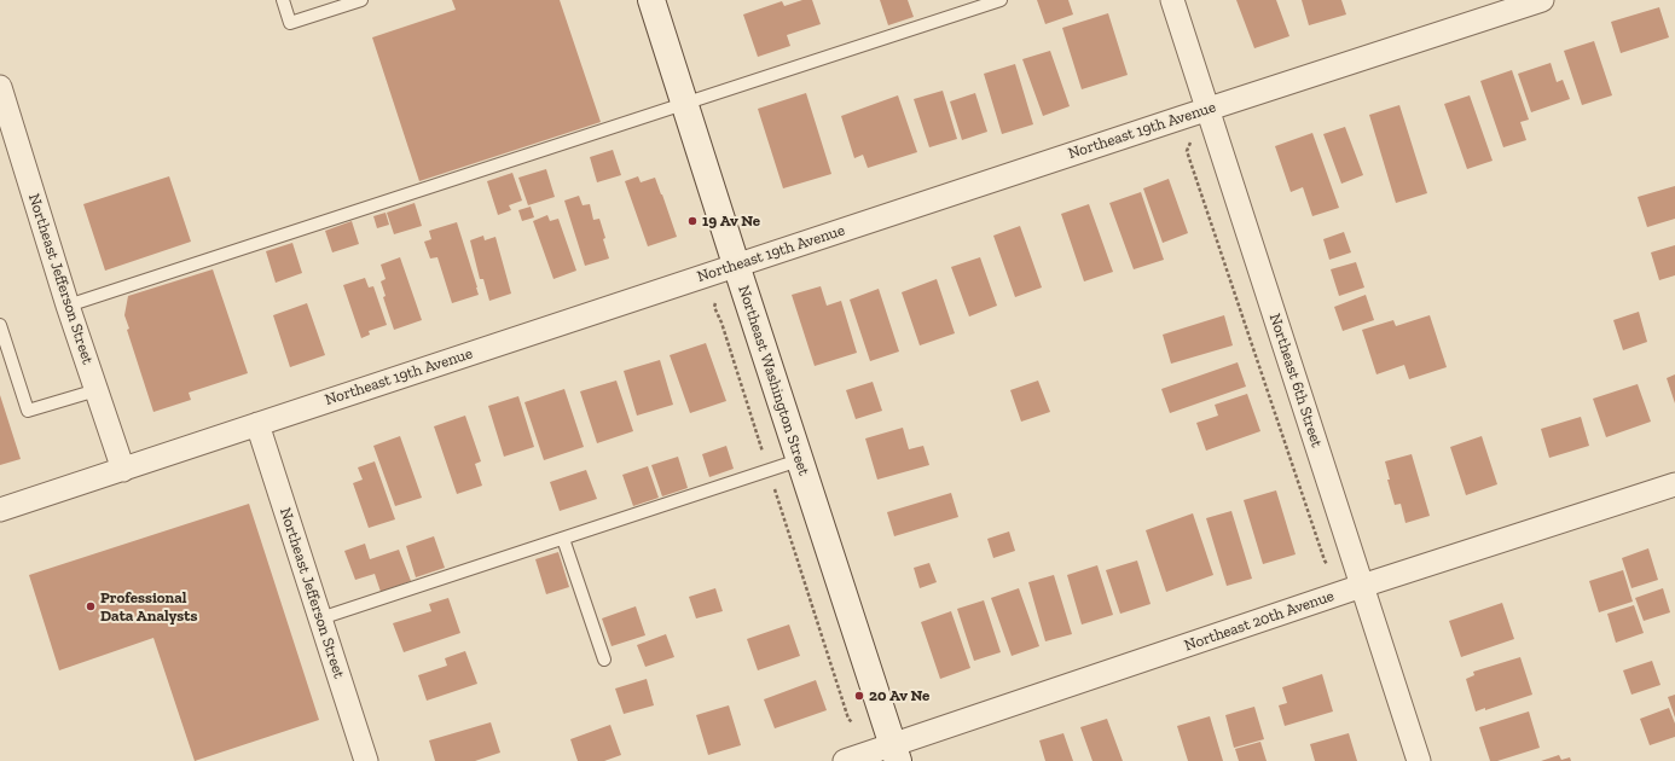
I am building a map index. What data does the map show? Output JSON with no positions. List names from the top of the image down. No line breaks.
{"streets":{"street":["Northeast 19th Avenue","Northeast Jefferson Street","Northeast Washington Street","Northeast 6th Street","Northeast 20th Avenue"]},"crossings":[["Northeast 19th Avenue","Northeast Jefferson Street"],["Northeast 19th Avenue","Northeast Washington Street"],["Northeast 19th Avenue","Northeast 6th Street"],["Northeast Washington Street","Northeast 20th Avenue"],["Northeast 6th Street","Northeast 20th Avenue"]],"places":["19 Av Ne","Professional Data Analysts","20 Av Ne"]}
